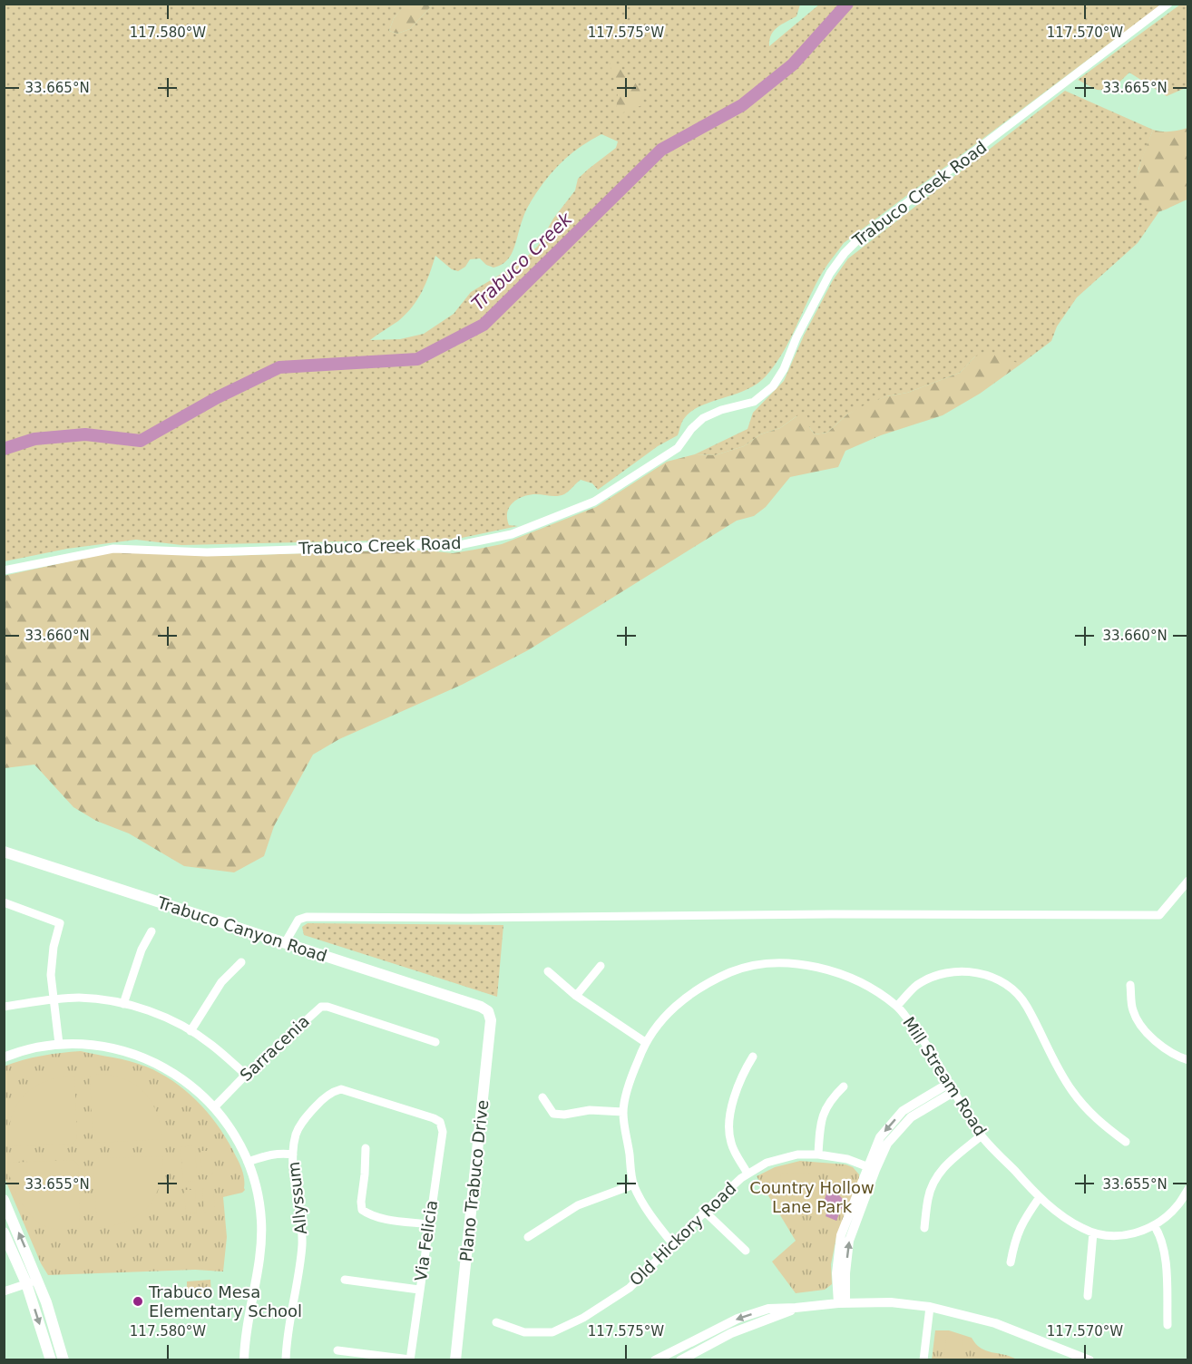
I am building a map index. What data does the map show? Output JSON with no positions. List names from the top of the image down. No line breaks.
{"streets":{"main road":["Trabuco Canyon Road","Plano Trabuco Drive"],"street":["Trabuco Creek Road","Sarracenia","Mill Stream Road","Allyssum","Old Hickory Road","Via Felicia"]},"crossings":[["Trabuco Canyon Road","Plano Trabuco Drive"],["Mill Stream Road","Old Hickory Road"],["Allyssum","Via Felicia"]],"water":["Trabuco Creek"],"parks":["Country Hollow Lane Park"],"places":["Trabuco Mesa Elementary School"],"coordinates":["117.580°W","117.575°W","117.570°W","33.665°N","33.660°N","33.655°N"]}
